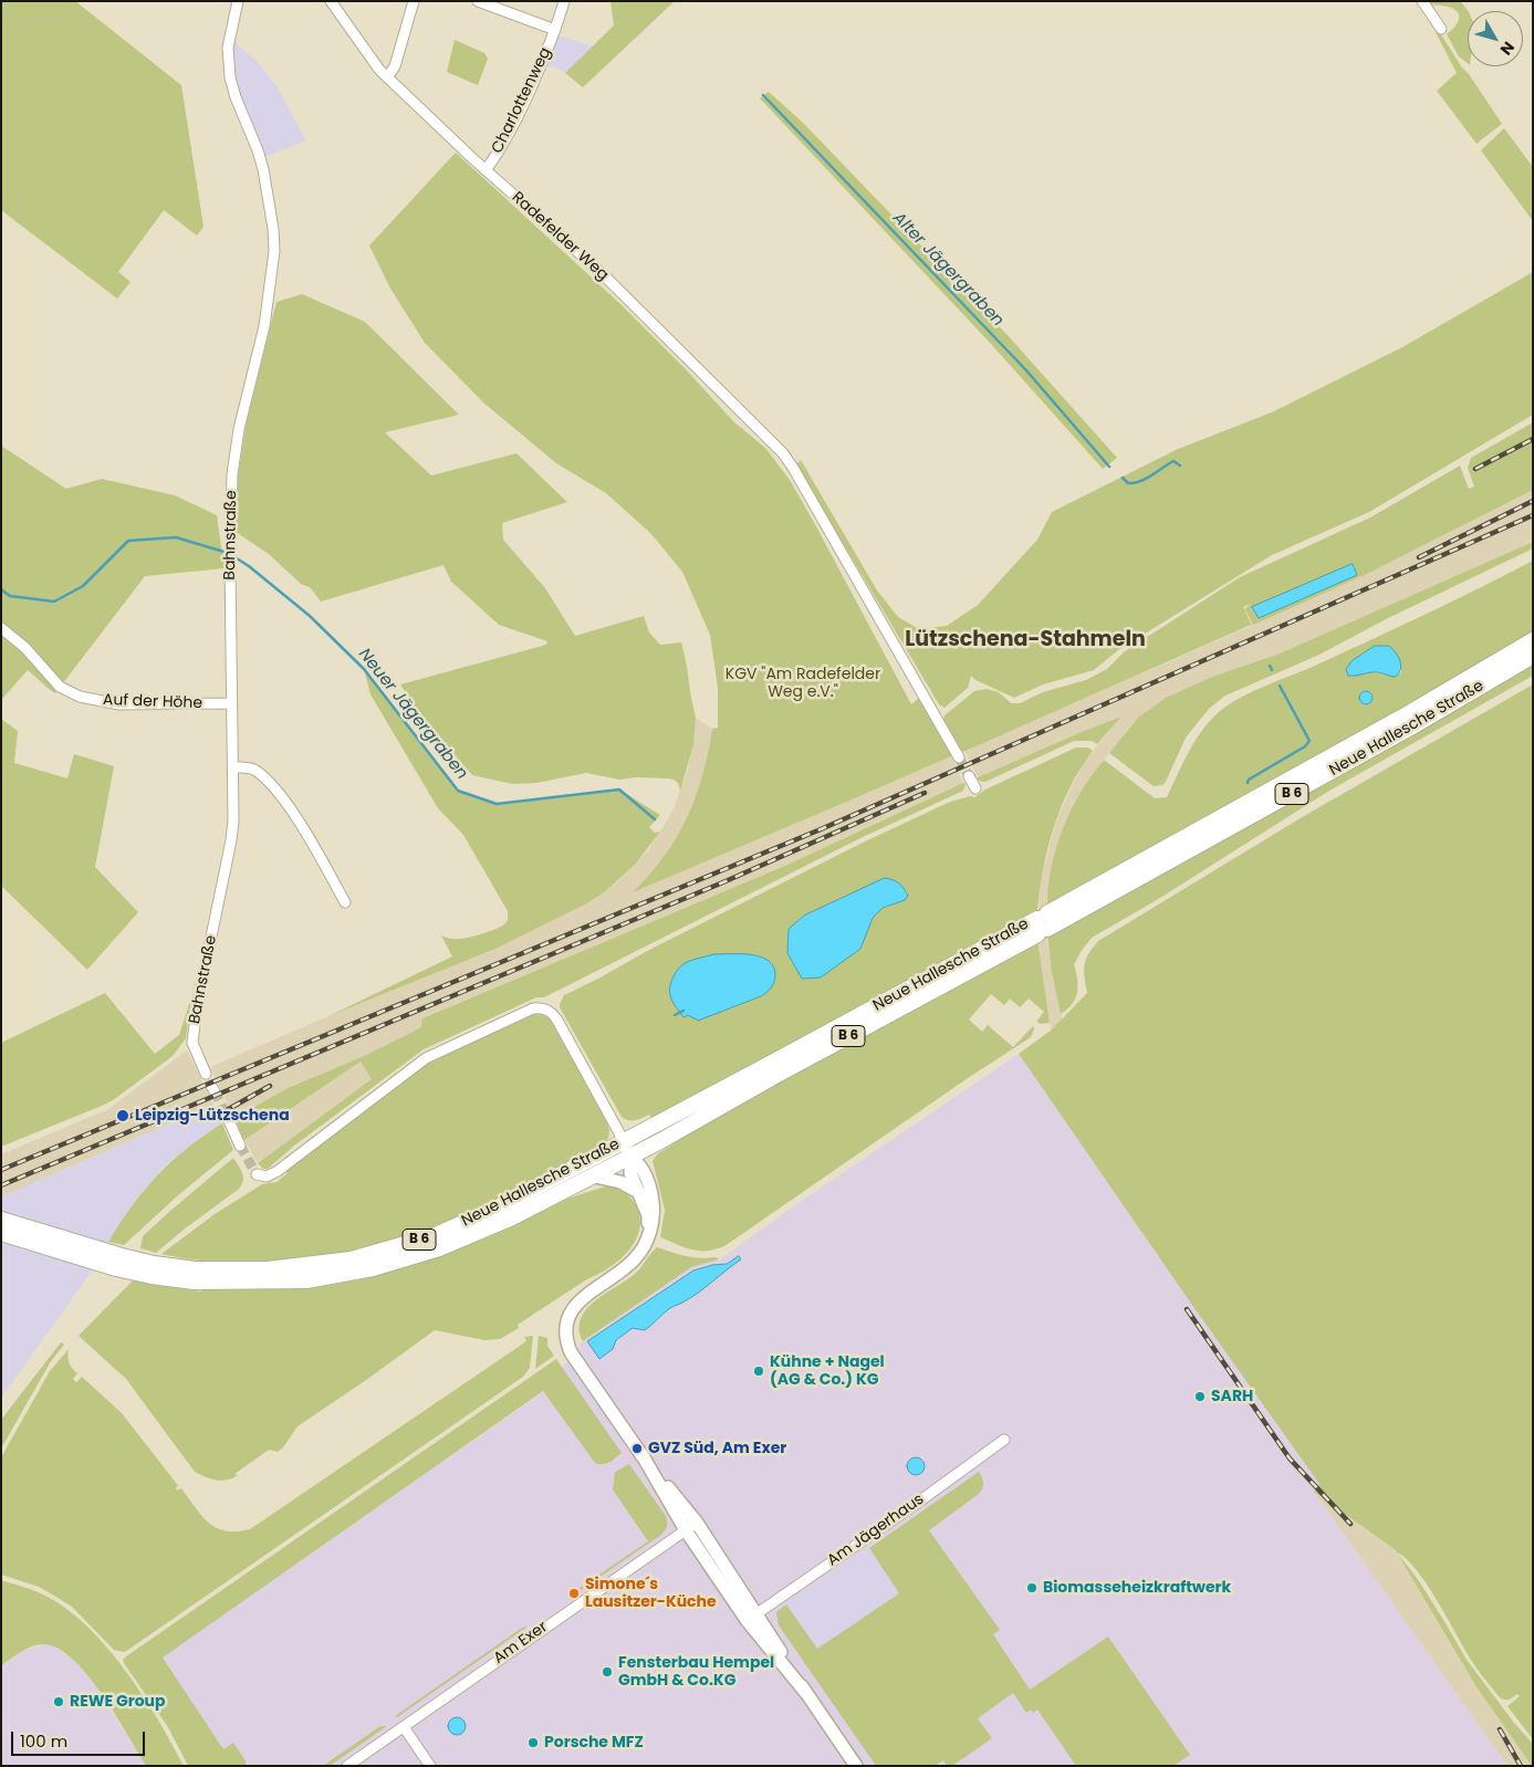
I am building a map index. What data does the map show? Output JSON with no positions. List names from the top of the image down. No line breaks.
{"streets":{"main road":["Neue Hallesche Straße","B 6"],"street":["Charlottenweg","Radefelder Weg","Bahnstraße","Auf der Höhe","Am Jägerhaus","Am Exer"]},"crossings":[["Charlottenweg","Radefelder Weg"],["Bahnstraße","Auf der Höhe"]],"districts":["Lützschena-Stahmeln"],"water":["Alter Jägergraben","Neuer Jägergraben"],"parks":["KGV \"Am Radefelder Weg e.V.\""],"places":["Leipzig-Lützschena","Kühne + Nagel (AG & Co.) KG","SARH","GVZ Süd, Am Exer","Biomasseheizkraftwerk","Simone´s Lausitzer-Küche","Fensterbau Hempel GmbH & Co.KG","REWE Group","Porsche MFZ"],"scale_bar":"100 m","north":"bottom right"}
